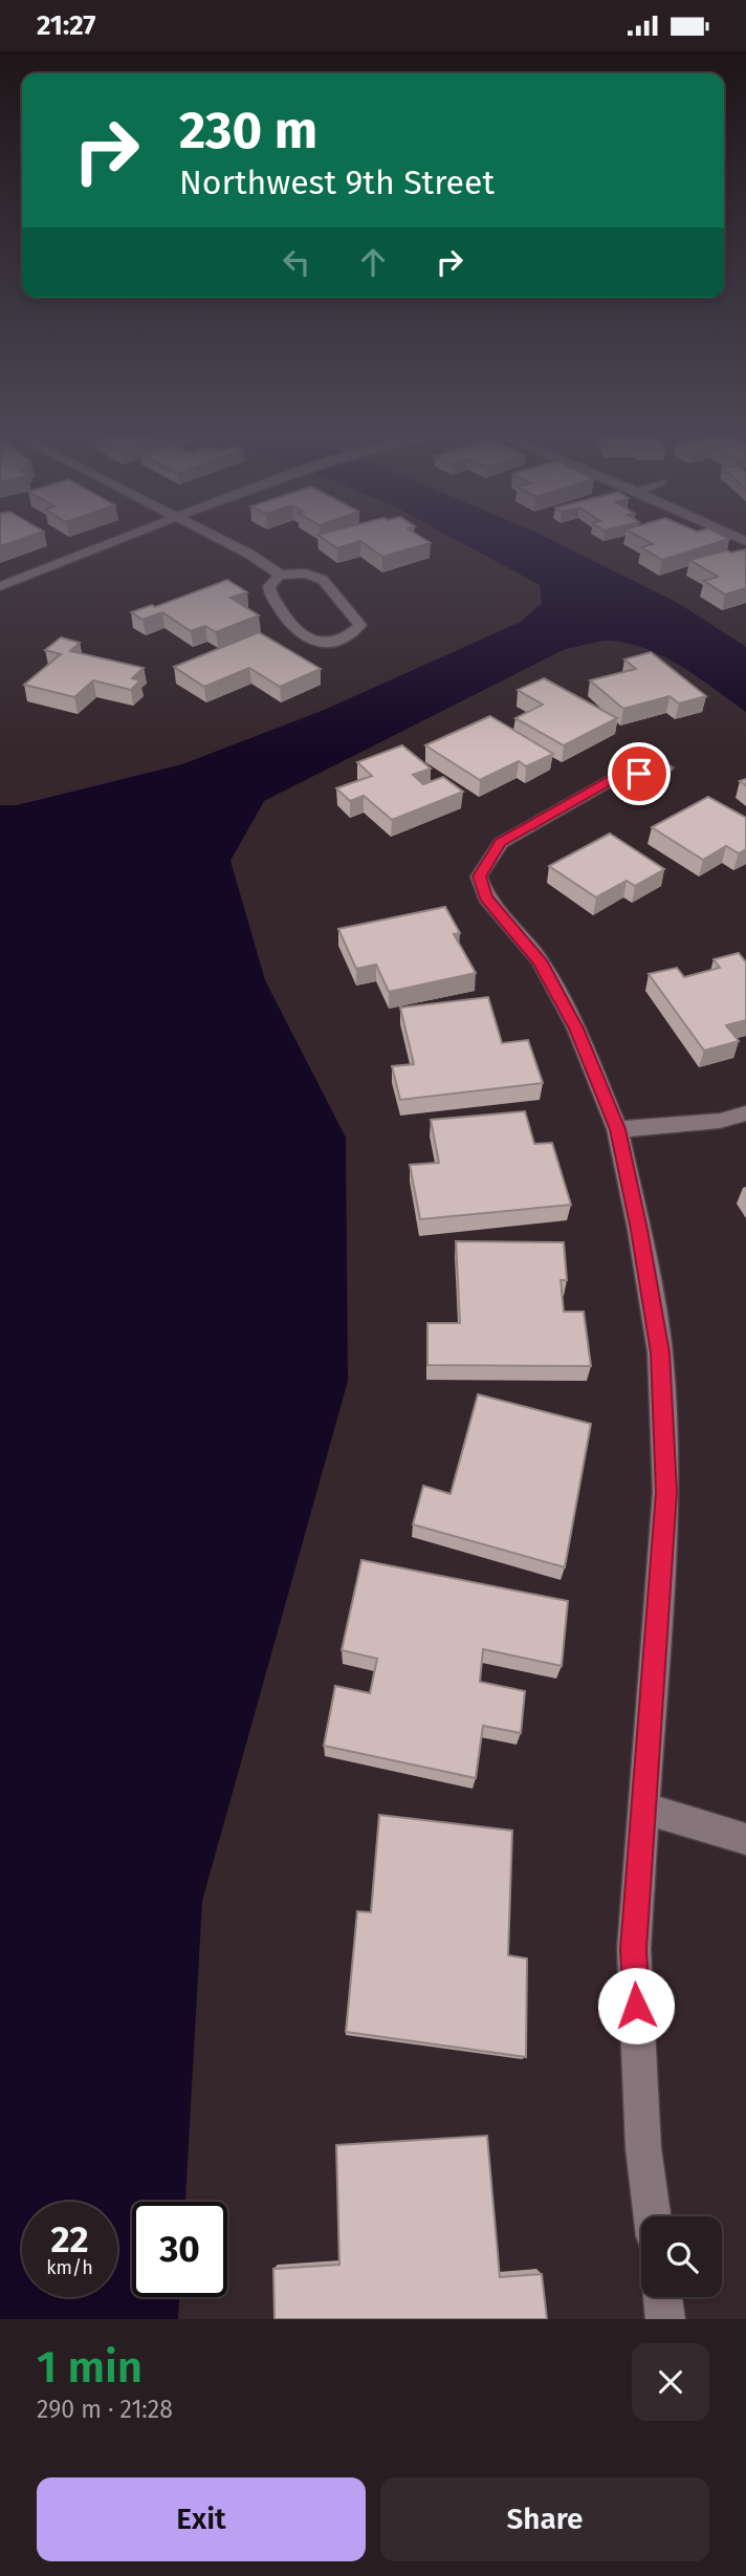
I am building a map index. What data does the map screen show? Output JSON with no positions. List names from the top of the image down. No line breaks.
{"page":{"status":"21:27","turn":["230 m","Northwest 9th Street"],"speed":"22 km/h","limit":"30","heading":["1 min","290 m · 21:28"],"buttons":["Exit","Share"]}}
